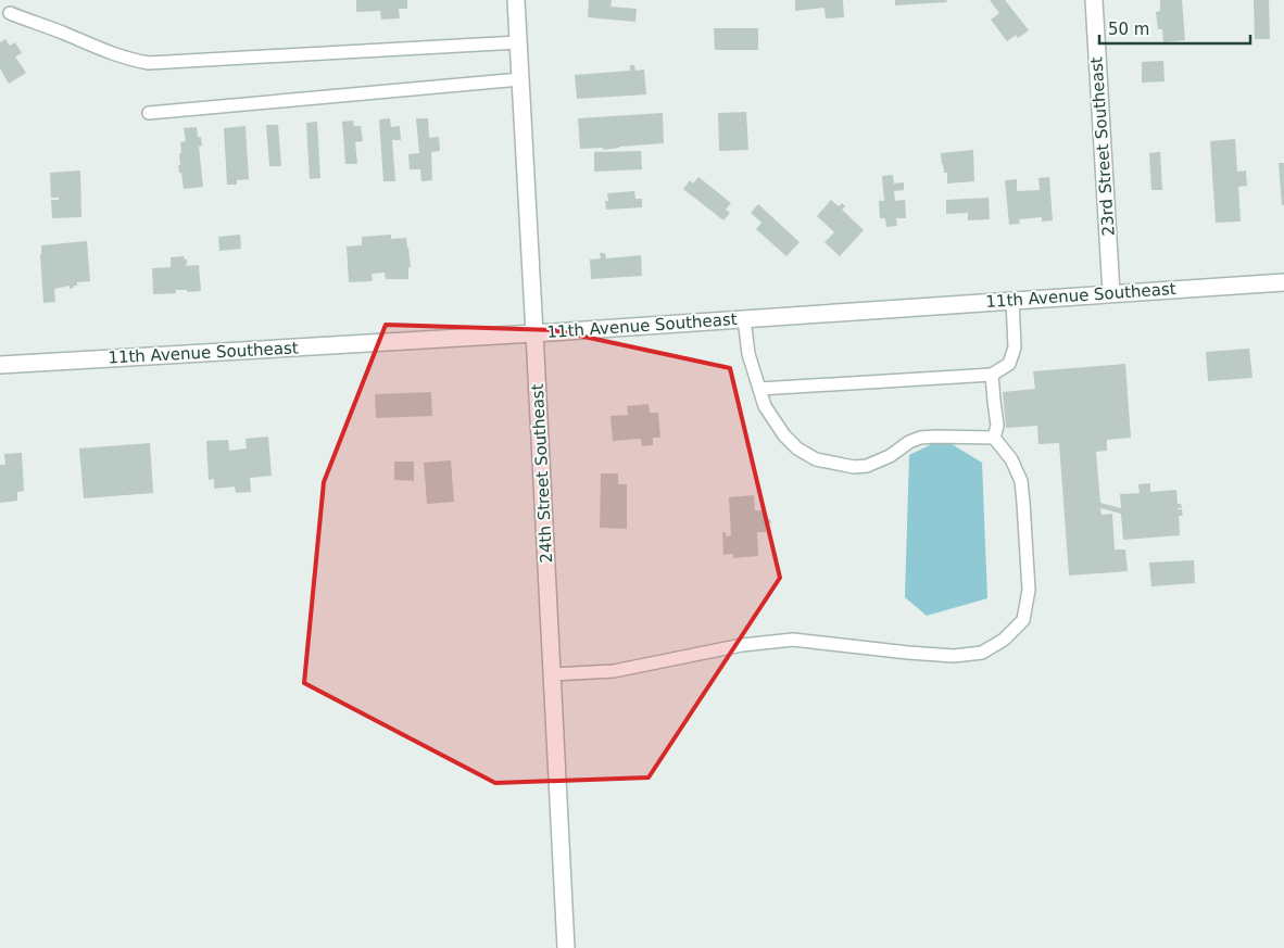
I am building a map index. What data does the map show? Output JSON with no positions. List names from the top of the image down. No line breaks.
{"streets":{"street":["23rd Street Southeast","11th Avenue Southeast","24th Street Southeast"]},"crossings":[["23rd Street Southeast","11th Avenue Southeast"],["11th Avenue Southeast","24th Street Southeast"]],"scale_bar":"50 m"}
